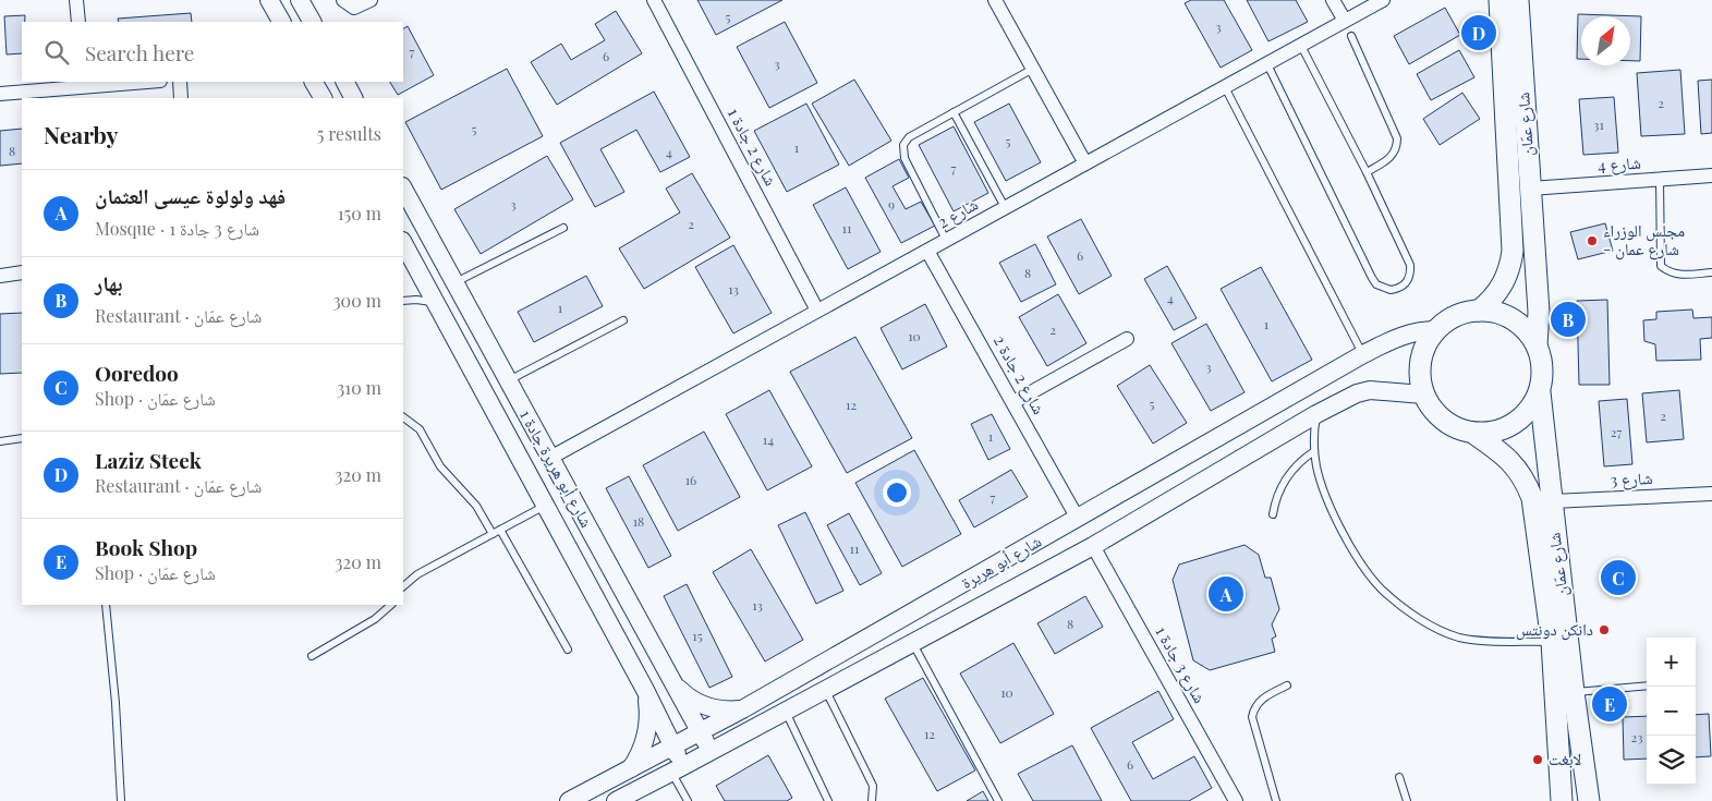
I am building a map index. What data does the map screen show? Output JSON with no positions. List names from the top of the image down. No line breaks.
{"streets":{"main road":["شارع عمّان"],"street":["شارع 2 جادة 1","شارع 4","شارع 2","شارع 2 جادة 2","شارع أبو هريرة جادة 1","شارع 3","شارع أبو هريرة","شارع 3 جادة 1"]},"crossings":[["شارع عمّان","شارع 4"],["شارع عمّان","شارع 3"],["شارع عمّان","شارع أبو هريرة"],["شارع 2 جادة 1","شارع 2"],["شارع 2","شارع 2 جادة 2"],["شارع 2","شارع أبو هريرة جادة 1"],["شارع 2 جادة 2","شارع أبو هريرة"],["شارع أبو هريرة جادة 1","شارع أبو هريرة"],["شارع أبو هريرة","شارع 3 جادة 1"]],"places":["مجلس الوزراء - شارع عمان","دانكن دونتس","لابغت"],"house_numbers":["5","3","7","6","3","2","31","5","5","1","8","4","7","3","9","2","11","6","8","13","4","1","1","2","10","3","5","12","2","27","1","14","16","7","18","11","13","8","15","10","12","23","6"],"north":"top right","page":{"pins":["D","B","C","A","E"],"search":"Search here","heading":["Nearby","5 results"],"list":[{"mark":"A","name":"فهد ولولوة عيسى العثمان","note":"Mosque · شارع 3 جادة 1","value":"150 m"},{"mark":"B","name":"بهار","note":"Restaurant · شارع عمّان","value":"300 m"},{"mark":"C","name":"Ooredoo","note":"Shop · شارع عمّان","value":"310 m"},{"mark":"D","name":"Laziz Steek","note":"Restaurant · شارع عمّان","value":"320 m"},{"mark":"E","name":"Book Shop","note":"Shop · شارع عمّان","value":"320 m"}],"map_buttons":["+","−"]}}
